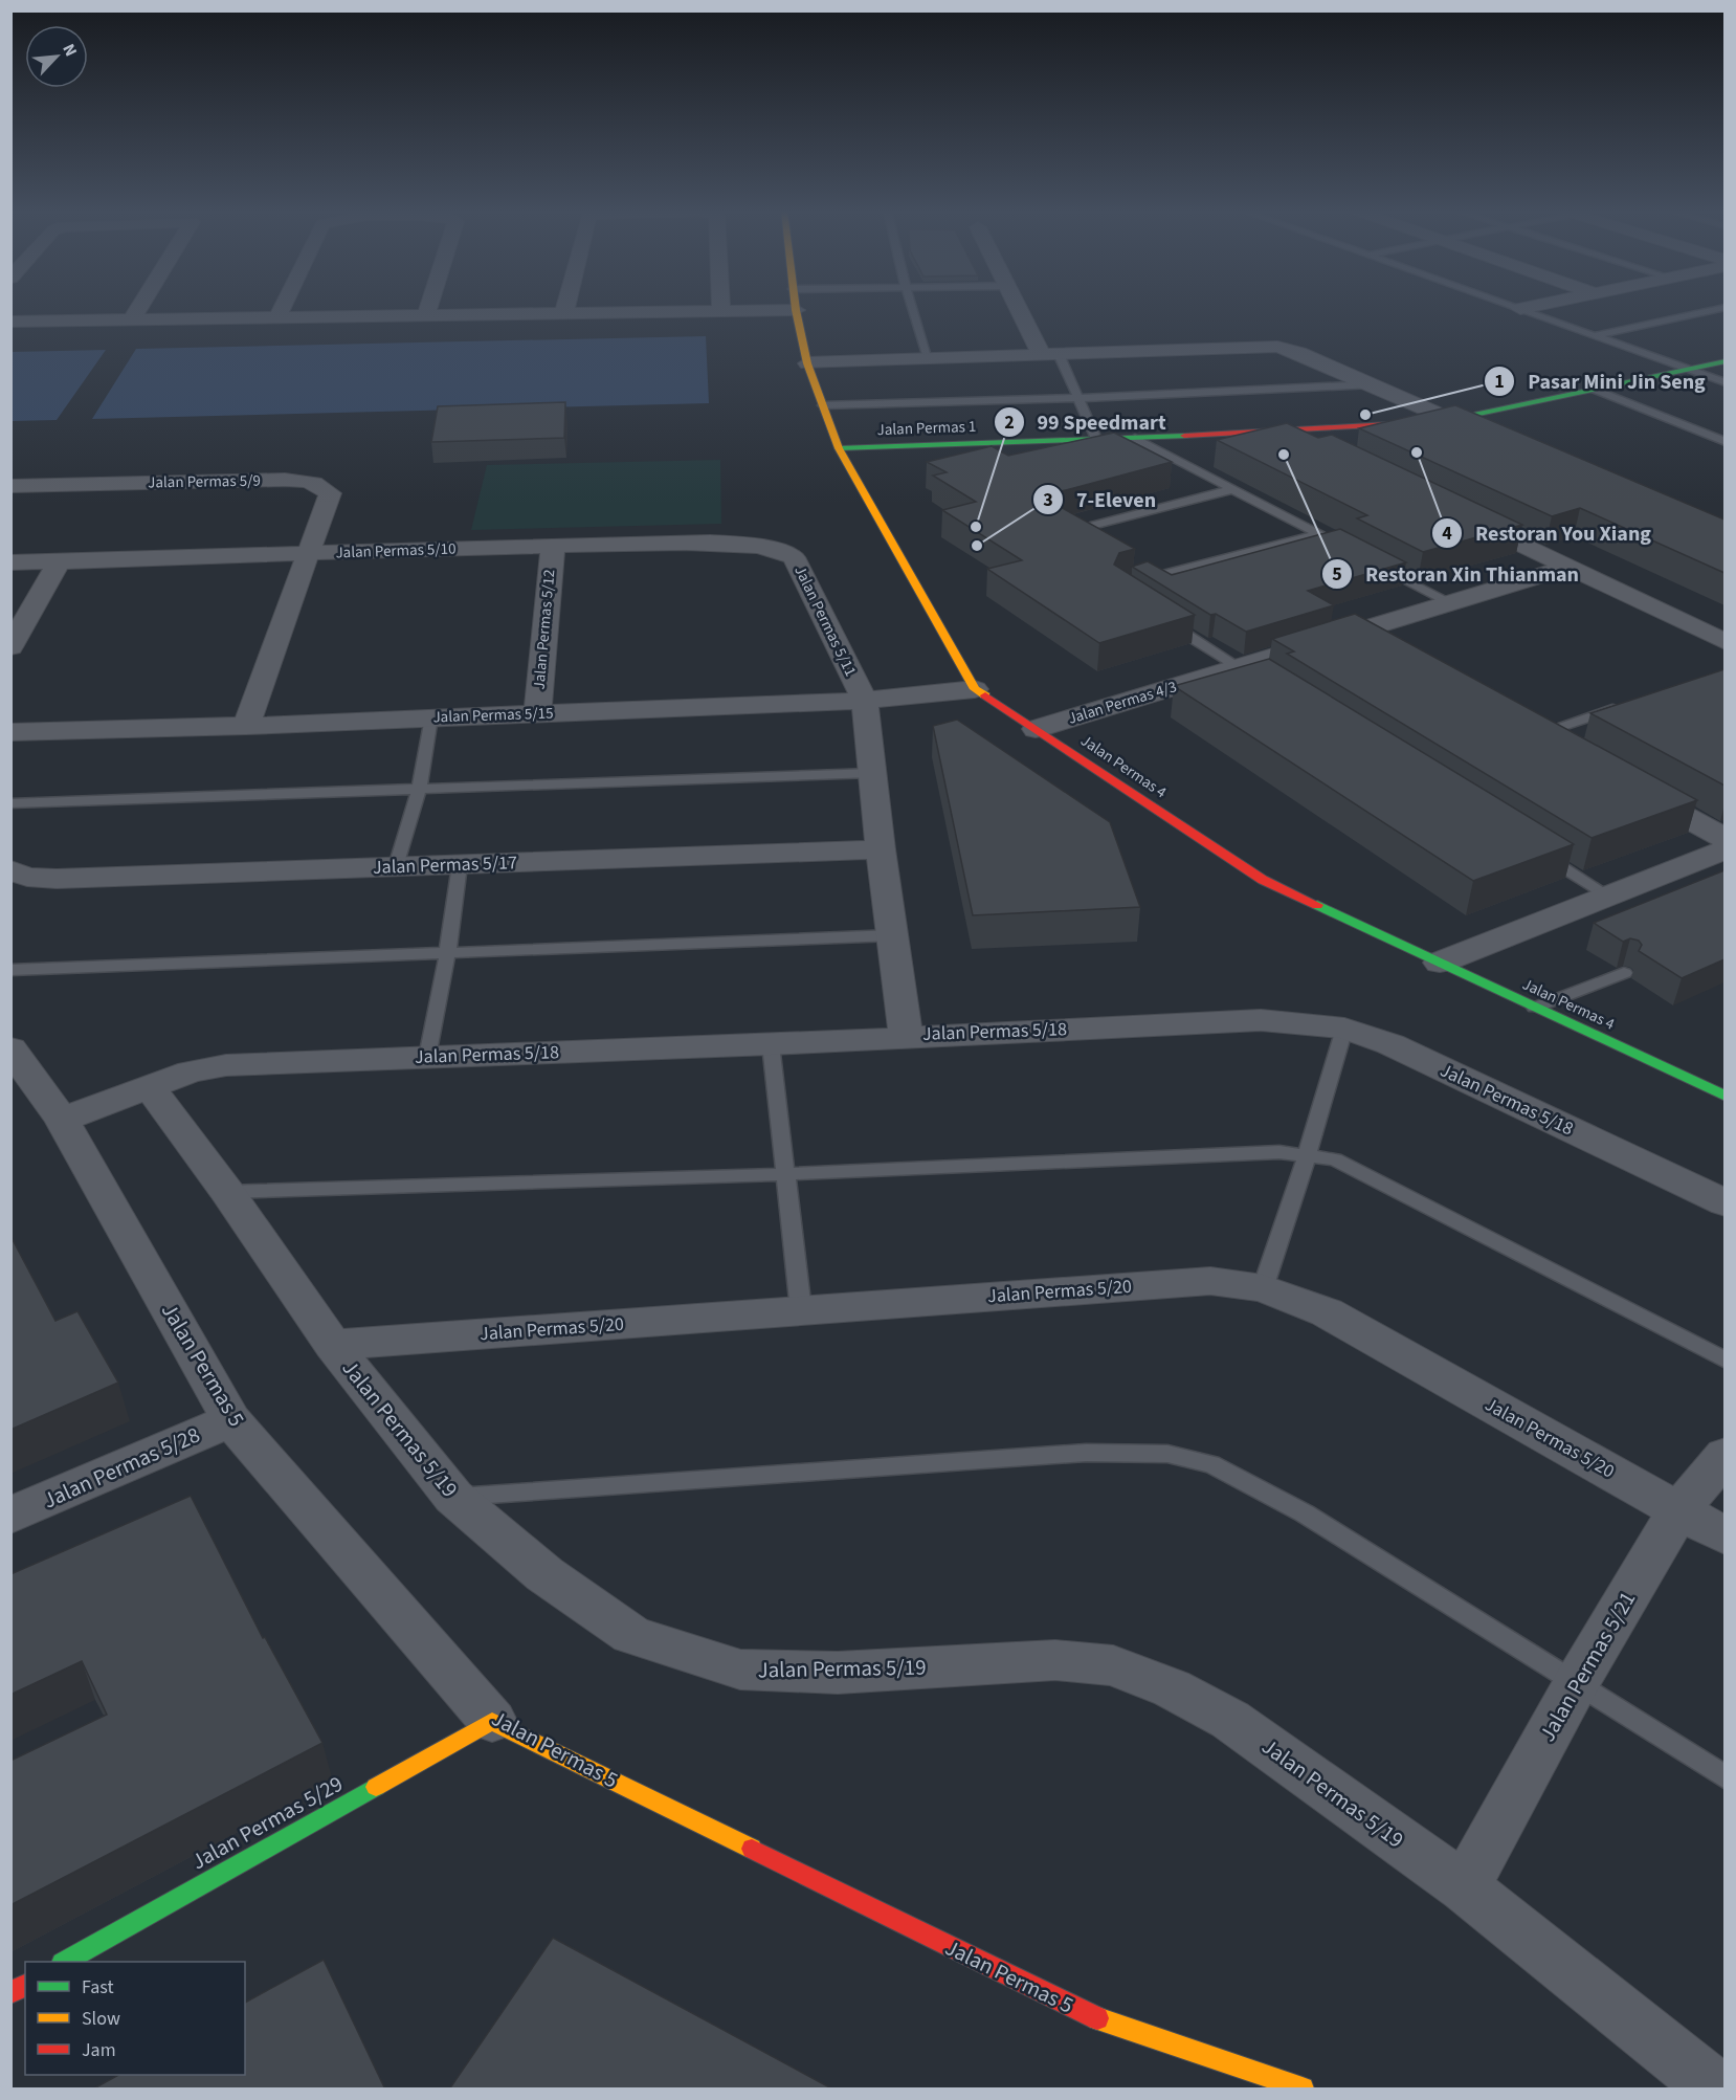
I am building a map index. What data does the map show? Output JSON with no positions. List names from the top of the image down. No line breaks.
{"streets":{"street":["Jalan Permas 1","Jalan Permas 5/9","Jalan Permas 5/10","Jalan Permas 5/11","Jalan Permas 5/12","Jalan Permas 4/3","Jalan Permas 5/15","Jalan Permas 4","Jalan Permas 5/17","Jalan Permas 5/18","Jalan Permas 5/20","Jalan Permas 5","Jalan Permas 5/19","Jalan Permas 5/28","Jalan Permas 5/21","Jalan Permas 5/29"]},"crossings":[["Jalan Permas 1","Jalan Permas 4"],["Jalan Permas 5/9","Jalan Permas 5/10"],["Jalan Permas 5/10","Jalan Permas 5/11"],["Jalan Permas 5/10","Jalan Permas 5/12"],["Jalan Permas 5/11","Jalan Permas 5/15"],["Jalan Permas 5/12","Jalan Permas 5/15"],["Jalan Permas 4/3","Jalan Permas 4"],["Jalan Permas 5/15","Jalan Permas 4"],["Jalan Permas 5/18","Jalan Permas 5"],["Jalan Permas 5/18","Jalan Permas 5/19"],["Jalan Permas 5/20","Jalan Permas 5/19"],["Jalan Permas 5/20","Jalan Permas 5/21"],["Jalan Permas 5","Jalan Permas 5/28"],["Jalan Permas 5","Jalan Permas 5/29"],["Jalan Permas 5/19","Jalan Permas 5/21"]],"places":["Pasar Mini Jin Seng","Restoran You Xiang","Restoran Xin Thianman","99 Speedmart","7-Eleven"],"legend":["Fast","Slow","Jam"],"north":"top right"}
